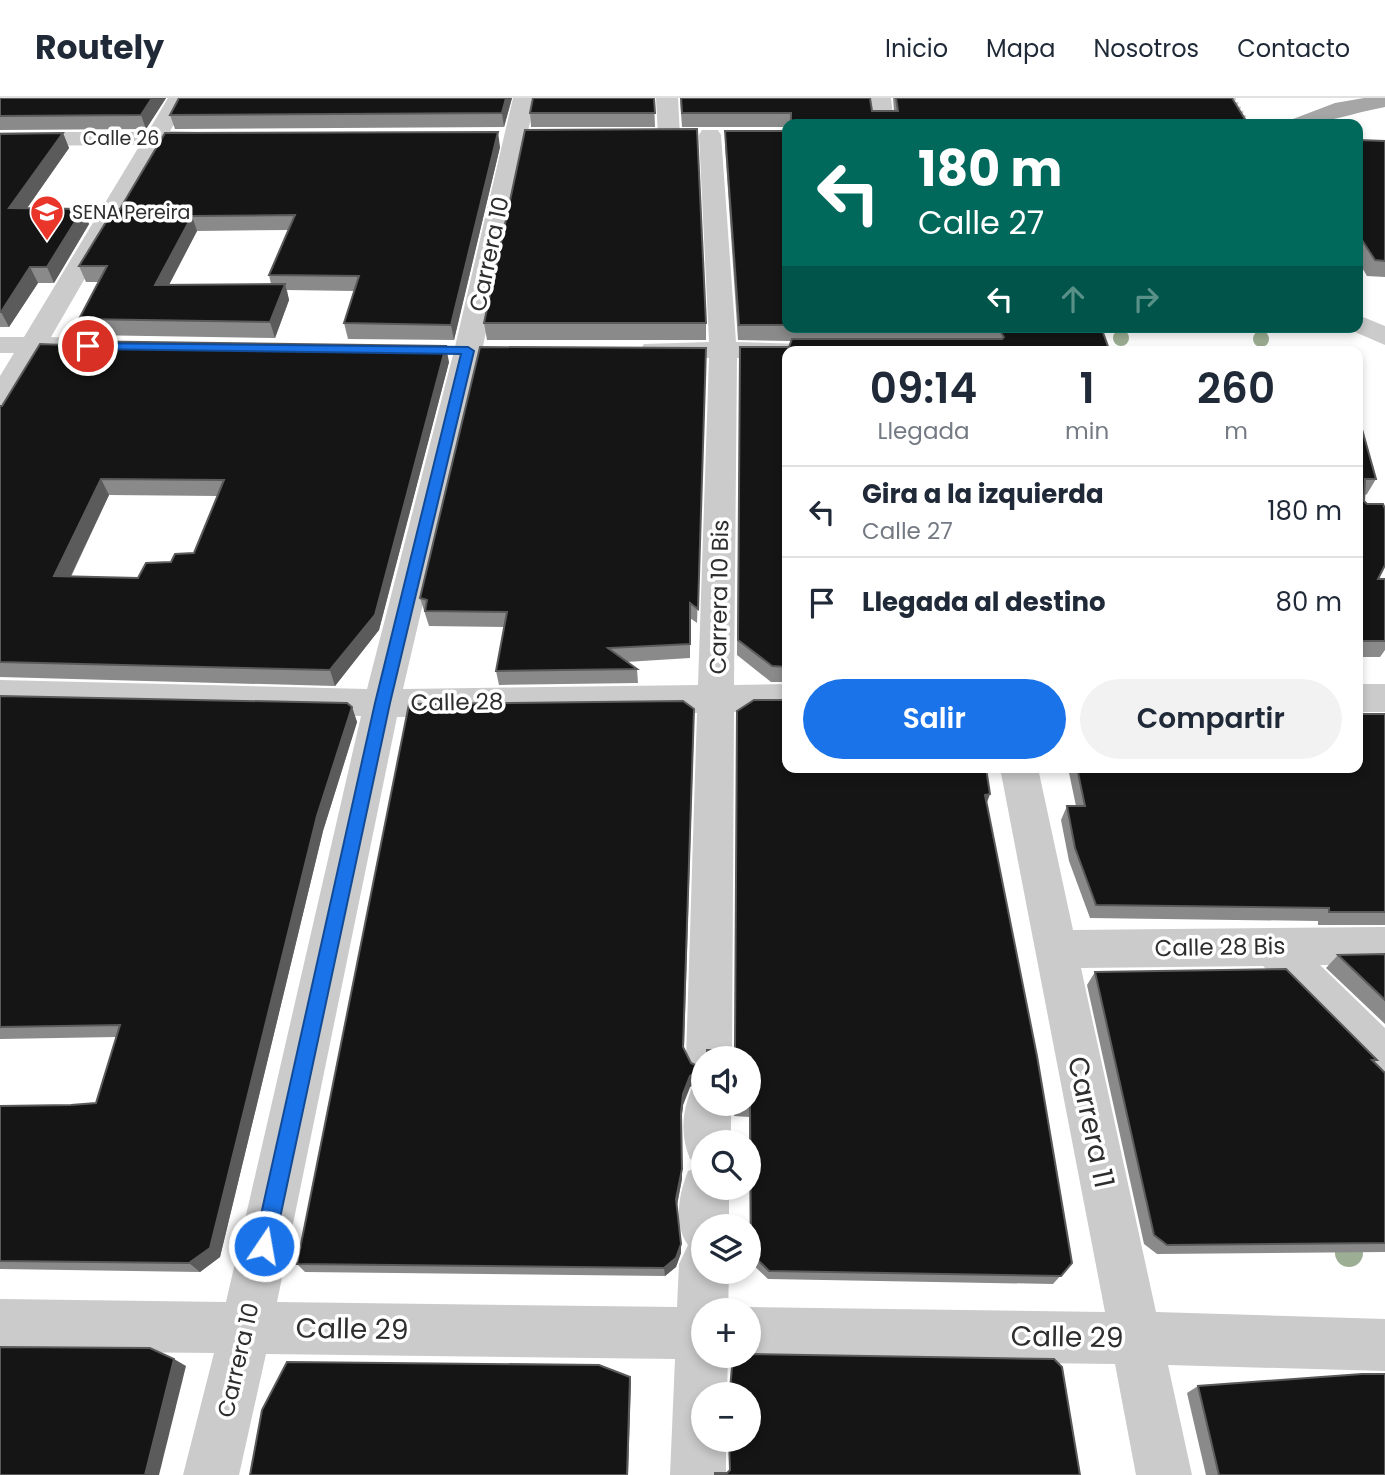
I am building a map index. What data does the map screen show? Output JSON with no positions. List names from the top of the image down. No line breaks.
{"streets":{"street":["Calle 26","Carrera 10","Carrera 10 Bis","Calle 28","Calle 28 Bis","Carrera 11","Calle 29"]},"crossings":[["Carrera 10","Calle 28"],["Carrera 10","Calle 29"],["Carrera 10 Bis","Calle 28"],["Calle 28 Bis","Carrera 11"],["Carrera 11","Calle 29"]],"places":{"school or university":["SENA Pereira"]},"page":{"header":"Routely","nav":["Inicio","Mapa","Nosotros","Contacto"],"turn":["180 m","Calle 27"],"eta":["09:14","Llegada","1","min","260","m"],"list":[{"name":"Gira a la izquierda","note":"Calle 27","value":"180 m"},{"name":"Llegada al destino","value":"80 m"}],"buttons":["Salir","Compartir"],"map_buttons":["+","−"]}}
